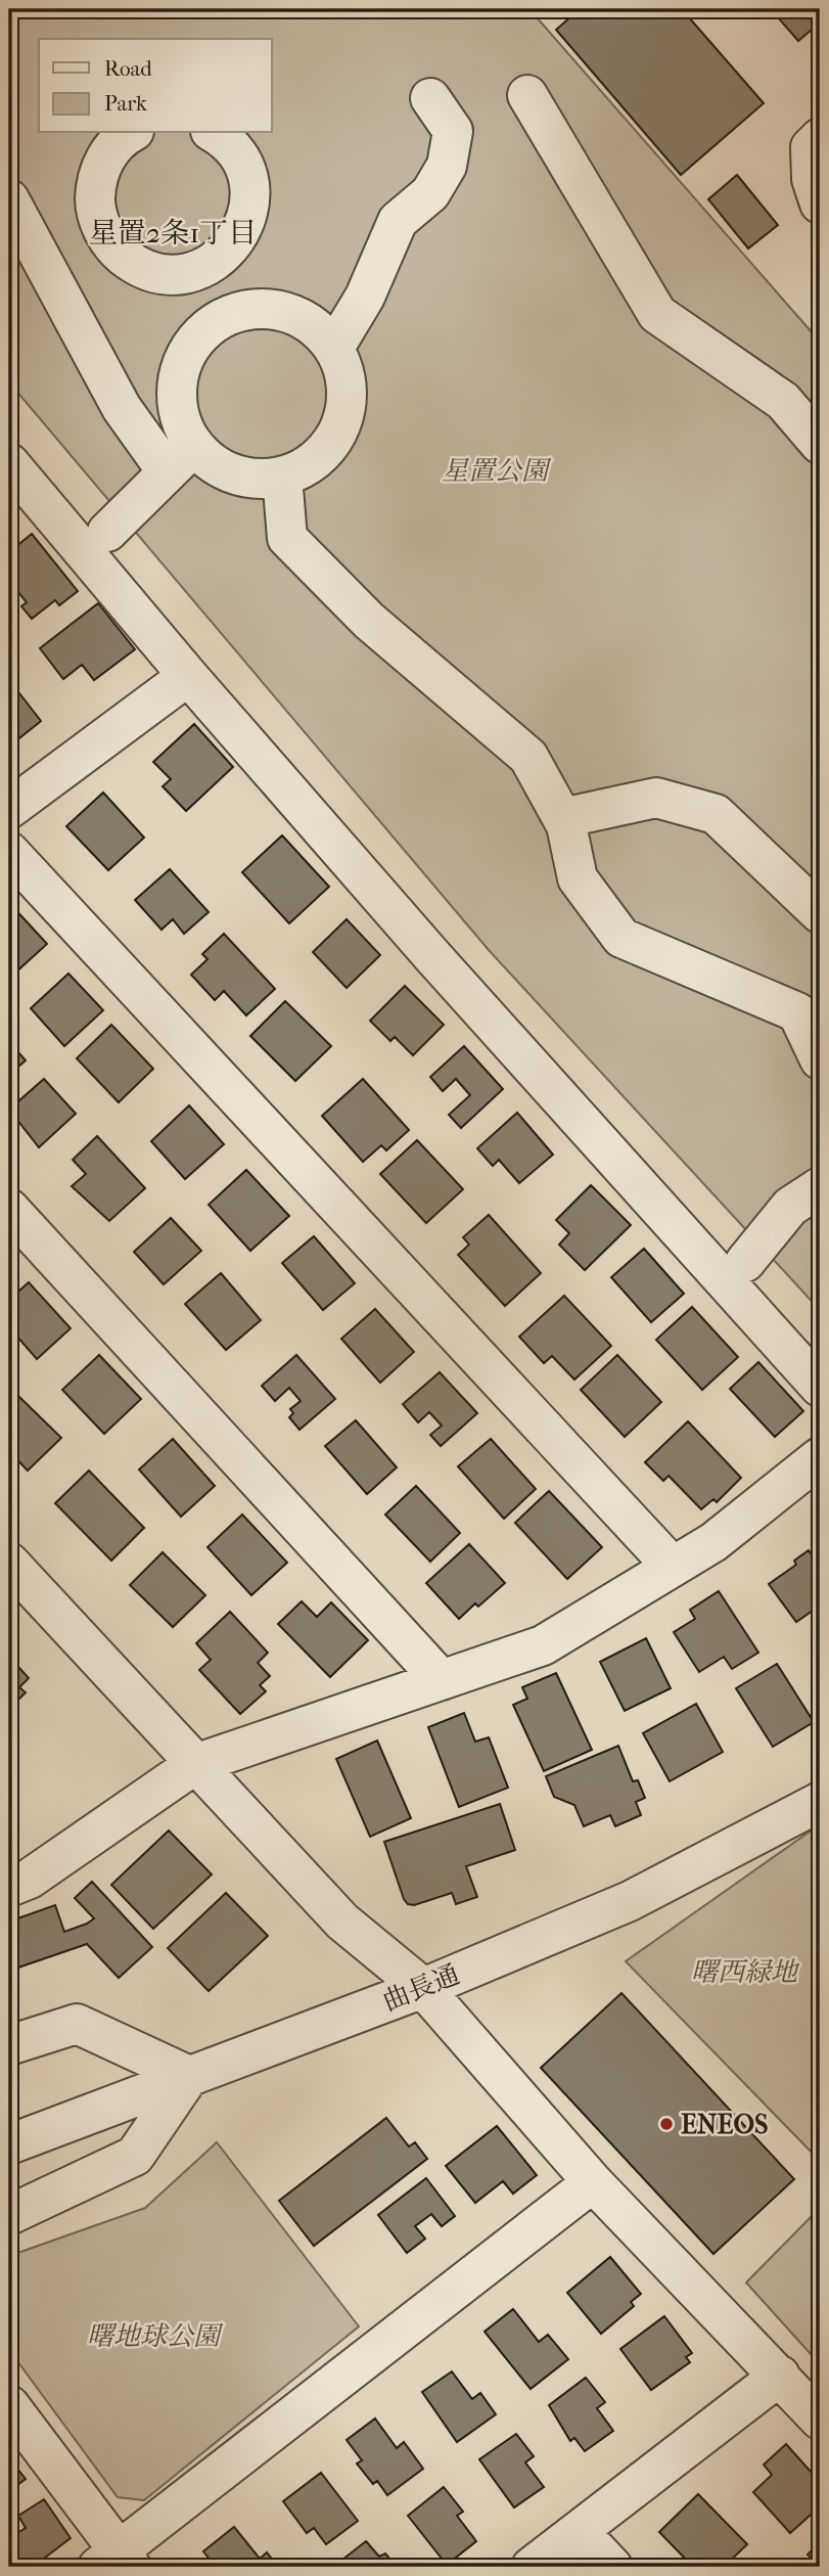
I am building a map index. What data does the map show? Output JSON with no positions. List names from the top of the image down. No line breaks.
{"streets":{"street":["曲長通"]},"districts":["星置2条1丁目"],"parks":["星置公園","曙西緑地","曙地球公園"],"places":["ENEOS"],"legend":["Road","Park"]}
